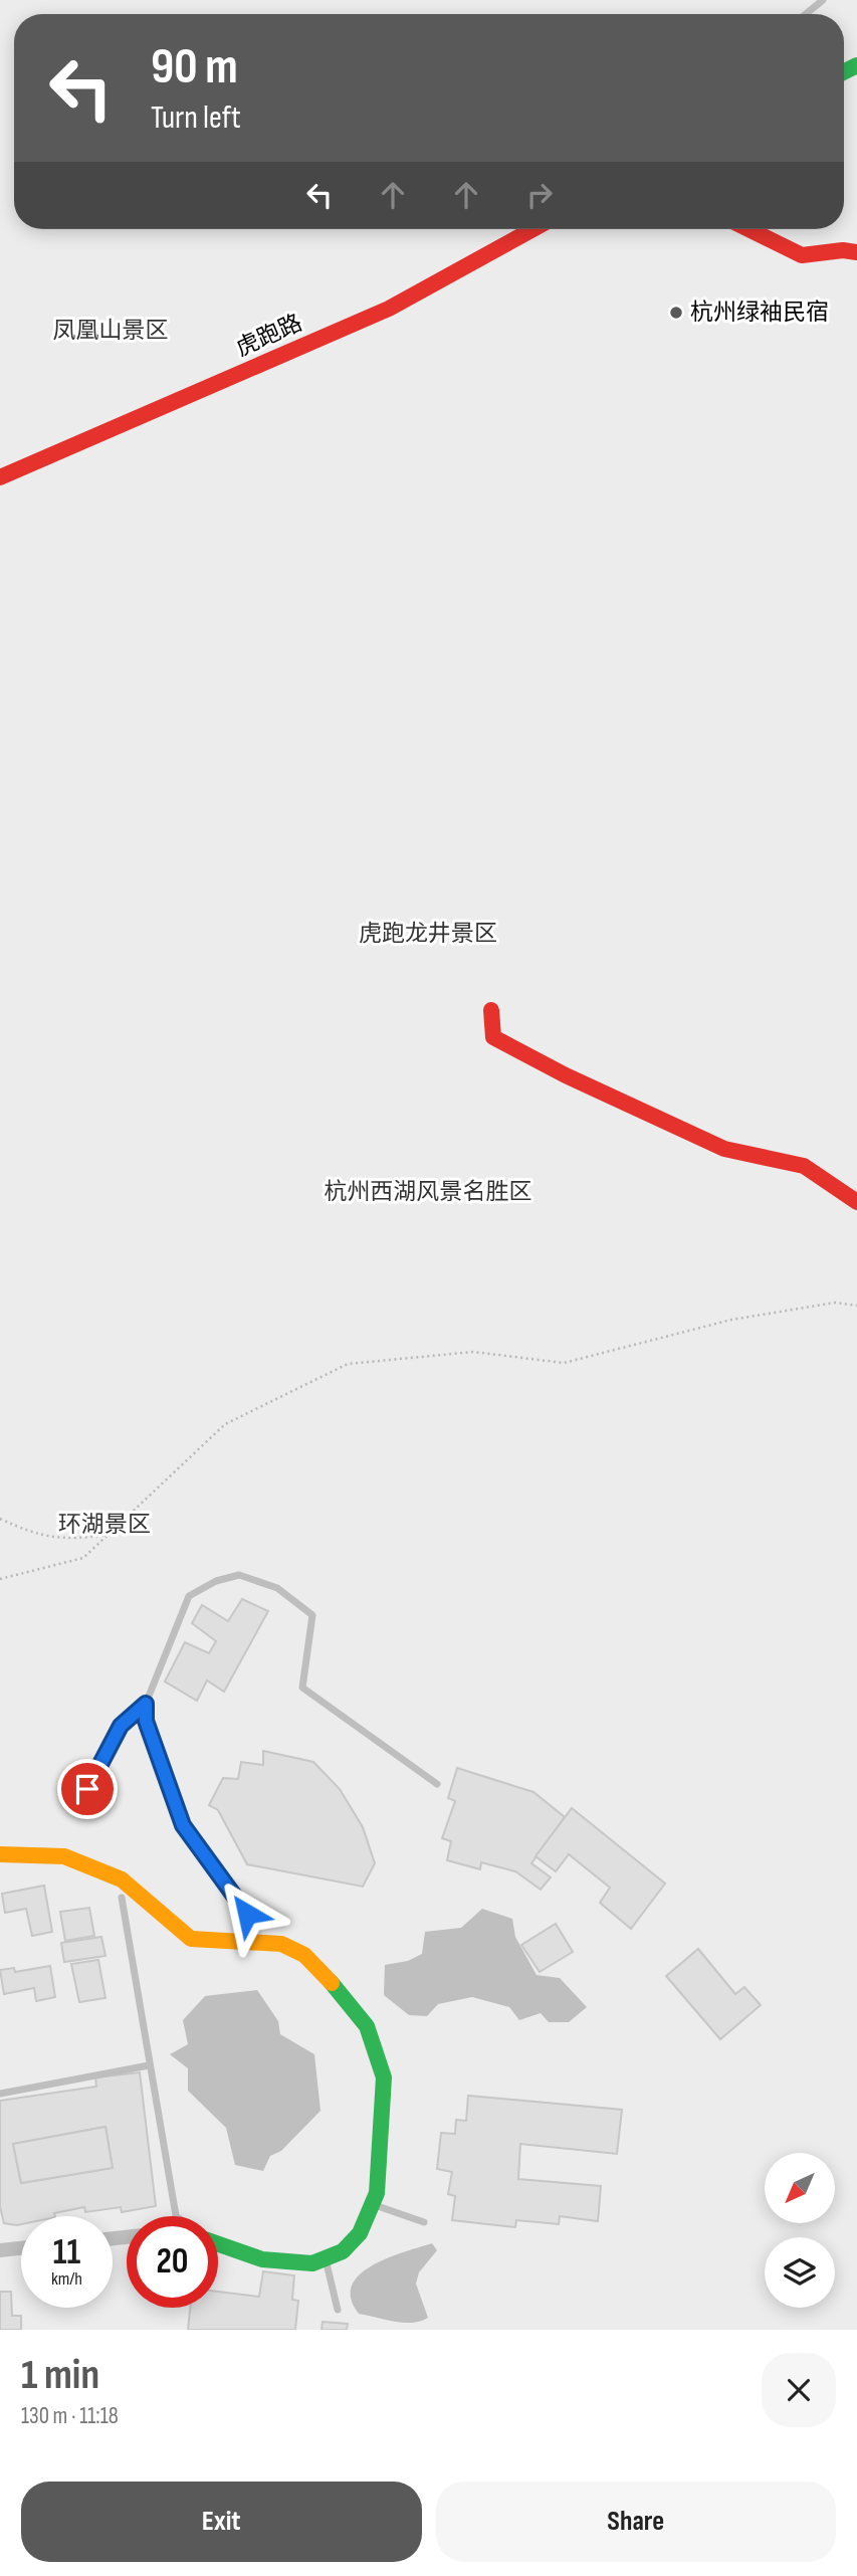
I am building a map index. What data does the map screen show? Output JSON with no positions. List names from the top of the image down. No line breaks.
{"streets":{"street":["虎跑路"]},"parks":["凤凰山景区","虎跑龙井景区","杭州西湖风景名胜区","环湖景区"],"places":["杭州绿袖民宿"],"north":"bottom left","page":{"turn":["90 m","Turn left"],"speed":"11 km/h","limit":"20","heading":["1 min","130 m · 11:18"],"buttons":["Exit","Share"]}}
